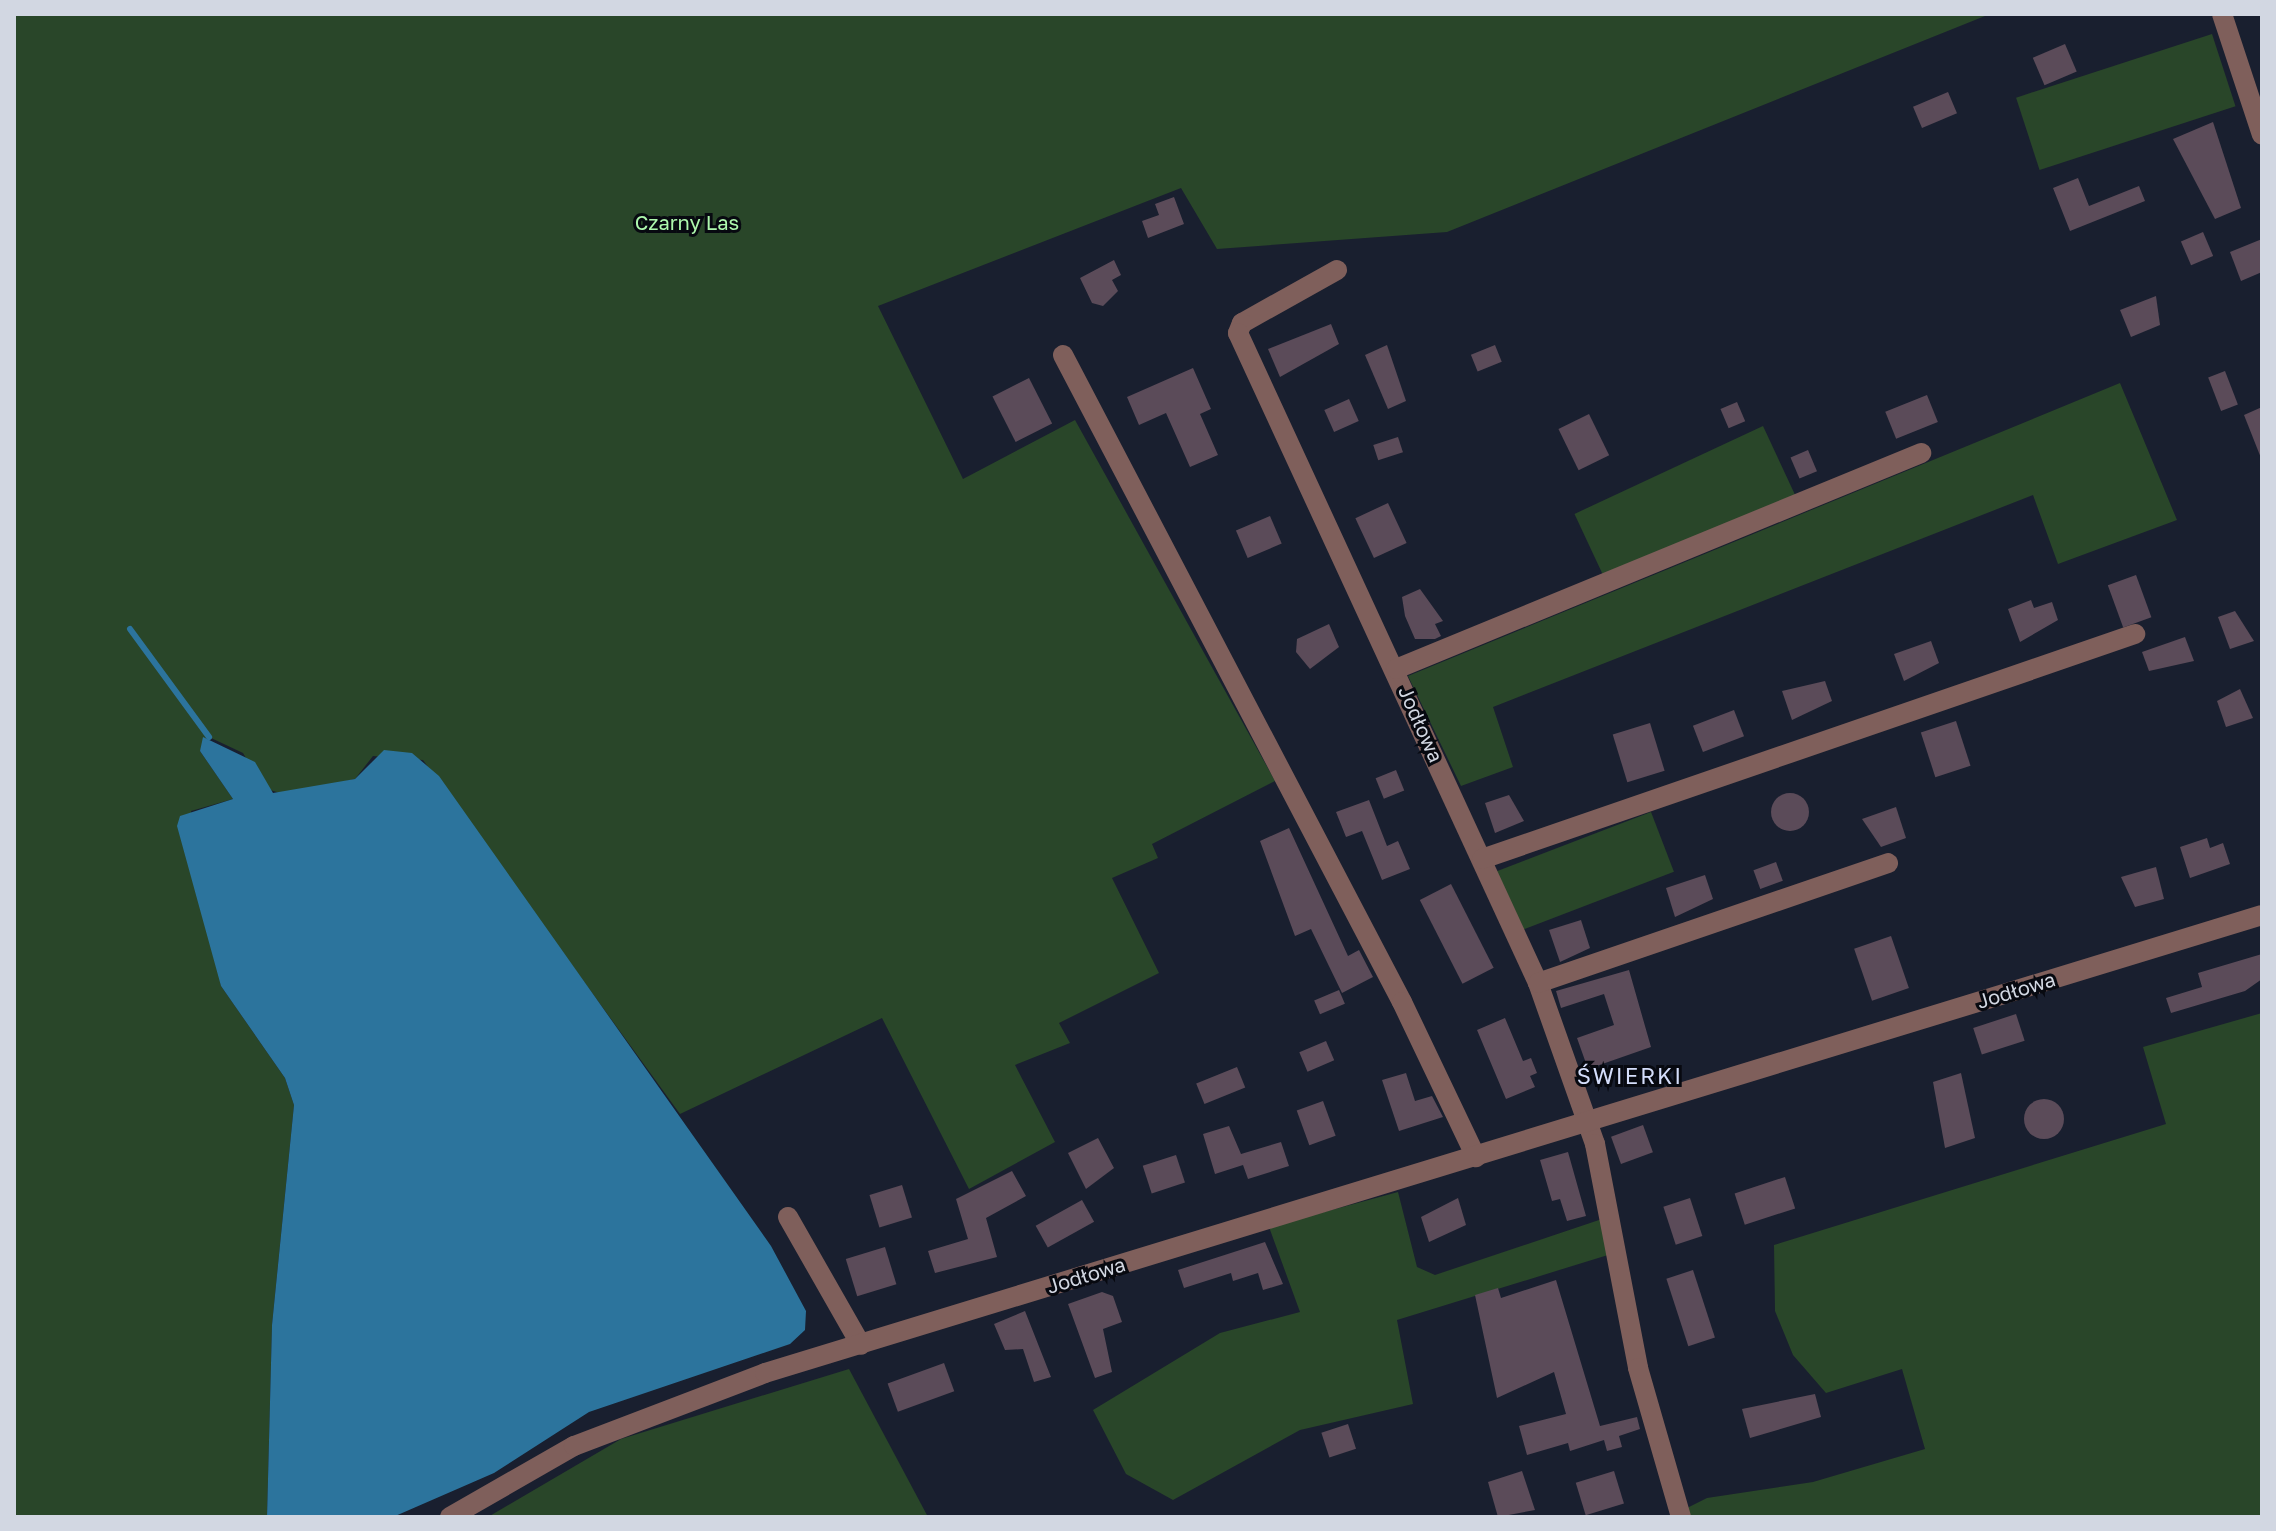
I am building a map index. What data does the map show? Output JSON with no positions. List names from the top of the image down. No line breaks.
{"streets":{"street":["Jodłowa"]},"districts":["ŚWIERKI"],"parks":["Czarny Las"]}
